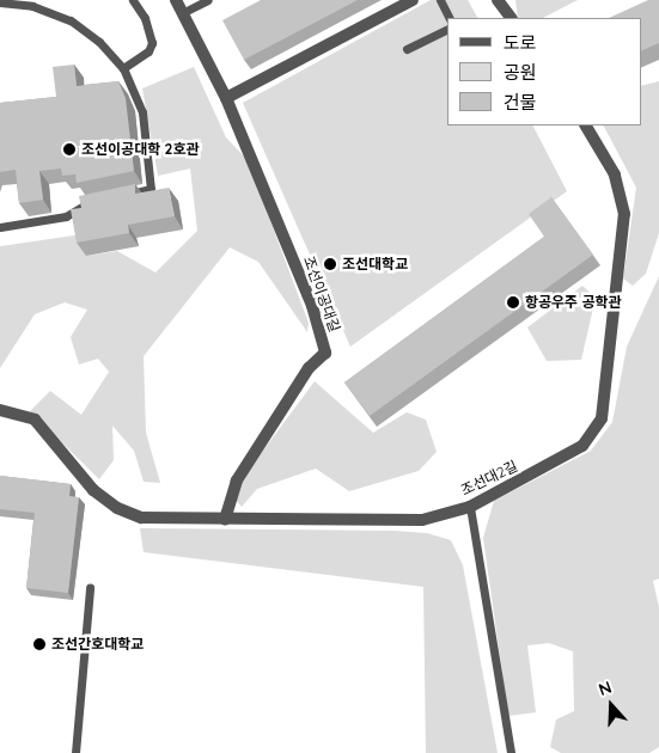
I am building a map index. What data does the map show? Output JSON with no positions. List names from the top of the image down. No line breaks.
{"streets":{"street":["조선이공대길","조선대2길"]},"crossings":[["조선이공대길","조선대2길"]],"places":["조선이공대학 2호관","조선대학교","항공우주 공학관","조선간호대학교"],"legend":["도로","공원","건물"],"north":"top"}
